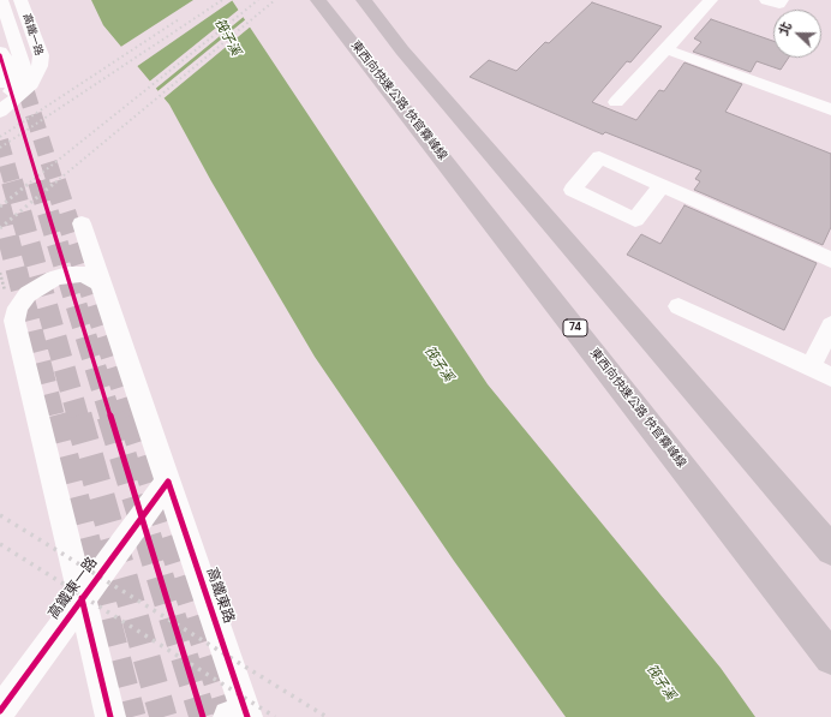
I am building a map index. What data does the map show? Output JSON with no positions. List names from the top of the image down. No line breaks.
{"streets":{"highway":["東西向快速公路 快官霧峰線","74"],"street":["高鐵一路","高鐵東一路","高鐵東路"]},"crossings":[["高鐵東一路","高鐵東路"]],"water":["筏子溪"],"north":"left"}
